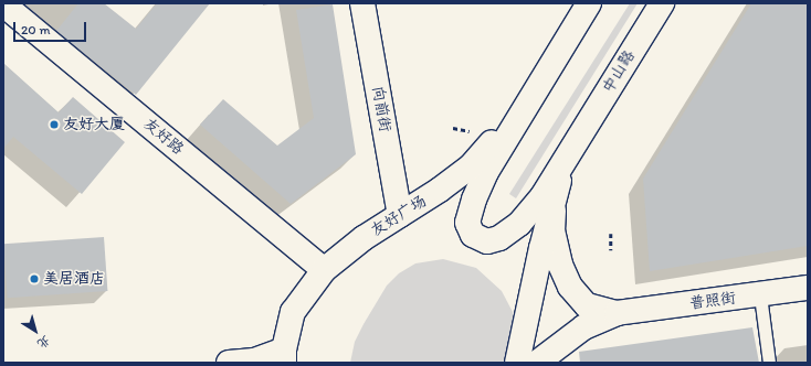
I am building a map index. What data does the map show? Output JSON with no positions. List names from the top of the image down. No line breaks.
{"streets":{"main road":["中山路","向前街","友好路","友好广场","普照街"]},"crossings":[["向前街","友好广场"],["友好路","友好广场"]],"places":["友好大厦","美居酒店"],"scale_bar":"20 m","north":"bottom right"}
